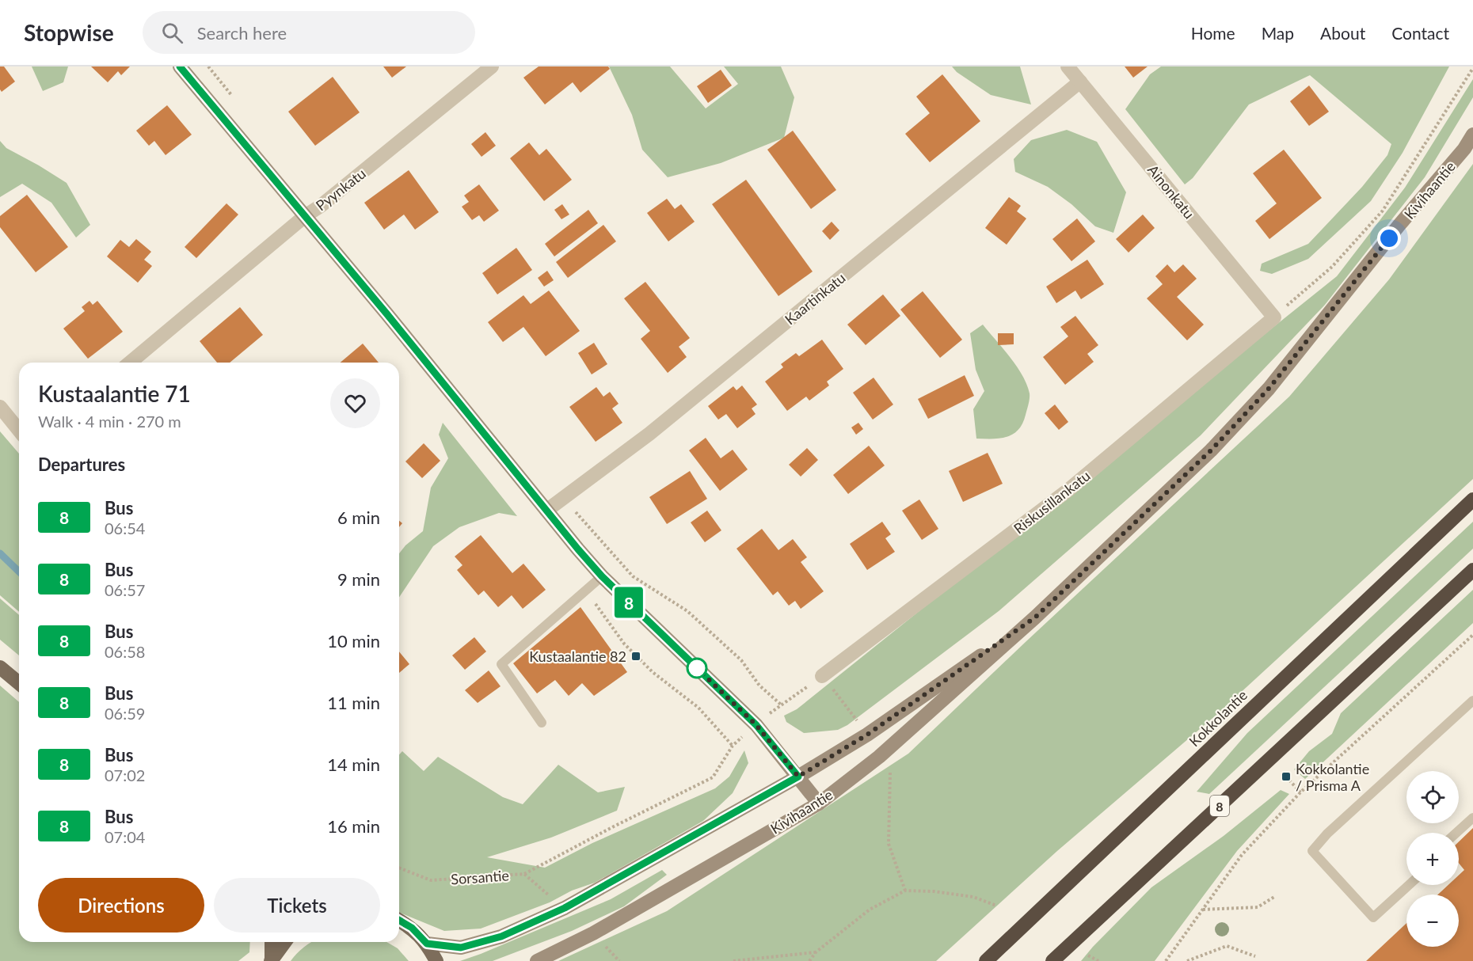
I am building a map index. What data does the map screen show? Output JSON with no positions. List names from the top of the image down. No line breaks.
{"streets":{"highway":["Kokkolantie","8"],"main road":["Kivihaantie"],"street":["Pyynkatu","Ainonkatu","Kaartinkatu","Riskusillankatu"],"path":["Sorsantie"]},"crossings":[["Kivihaantie","Sorsantie"],["Ainonkatu","Kaartinkatu"],["Ainonkatu","Riskusillankatu"]],"places":{"transit":["Kustaalantie 82","Kokkolantie / Prisma A"]},"lines":["bus line 8"],"page":{"header":"Stopwise","search":"Search here","nav":["Home","Map","About","Contact"],"on_map":"8","heading":[["Kustaalantie 71","Walk · 4 min · 270 m"],"Departures"],"list":[{"mark":"8","name":"Bus","note":"06:54","value":"6 min"},{"mark":"8","name":"Bus","note":"06:57","value":"9 min"},{"mark":"8","name":"Bus","note":"06:58","value":"10 min"},{"mark":"8","name":"Bus","note":"06:59","value":"11 min"},{"mark":"8","name":"Bus","note":"07:02","value":"14 min"},{"mark":"8","name":"Bus","note":"07:04","value":"16 min"}],"map_buttons":["+","−"],"buttons":["Directions","Tickets"]}}
